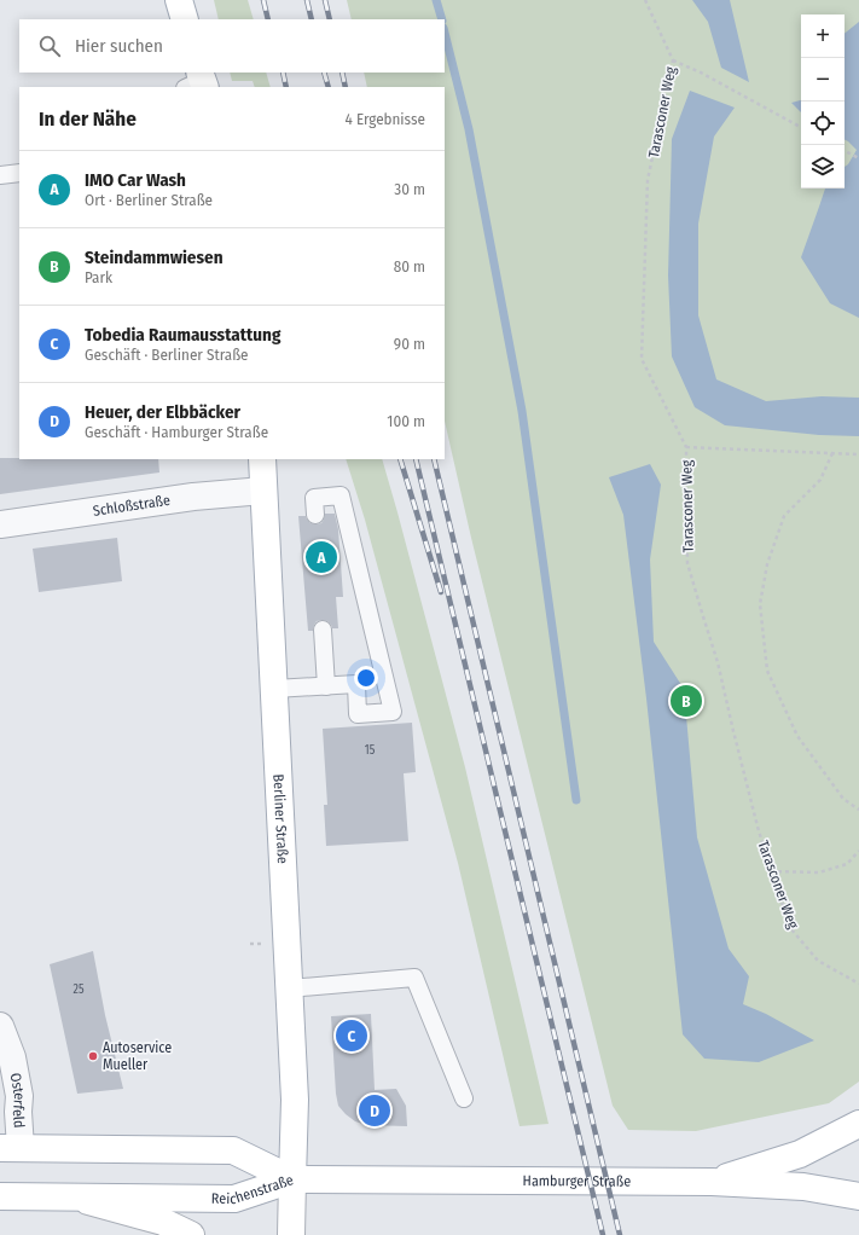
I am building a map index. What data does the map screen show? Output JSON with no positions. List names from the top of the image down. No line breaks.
{"streets":{"main road":["Berliner Straße","Hamburger Straße","Reichenstraße"],"street":["Schloßstraße","Osterfeld"],"path":["Tarasconer Weg"]},"crossings":[["Schloßstraße","Berliner Straße"],["Berliner Straße","Hamburger Straße"],["Berliner Straße","Reichenstraße"],["Osterfeld","Reichenstraße"],["Hamburger Straße","Reichenstraße"]],"places":["Autoservice Mueller"],"house_numbers":["15","25"],"page":{"map_buttons":["+","−"],"search":"Hier suchen","heading":["In der Nähe","4 Ergebnisse"],"list":[{"mark":"A","name":"IMO Car Wash","note":"Ort · Berliner Straße","value":"30 m"},{"mark":"B","name":"Steindammwiesen","note":"Park","value":"80 m"},{"mark":"C","name":"Tobedia Raumausstattung","note":"Geschäft · Berliner Straße","value":"90 m"},{"mark":"D","name":"Heuer, der Elbbäcker","note":"Geschäft · Hamburger Straße","value":"100 m"}],"pins":["A","B","C","D"]}}
